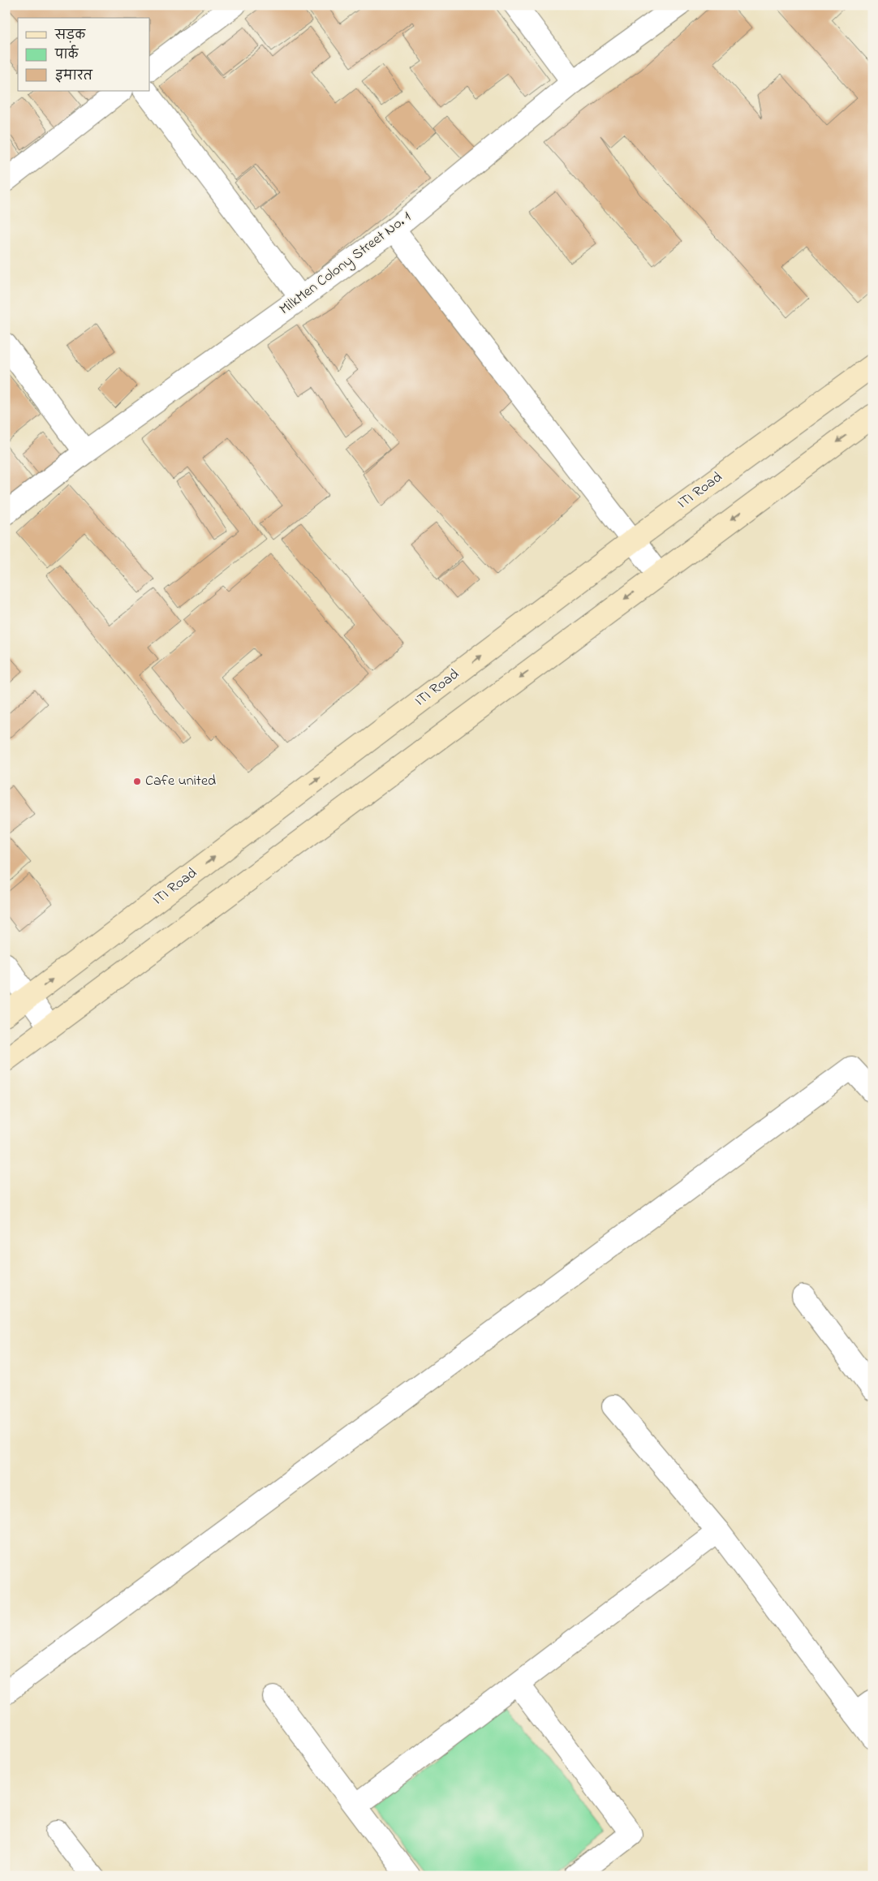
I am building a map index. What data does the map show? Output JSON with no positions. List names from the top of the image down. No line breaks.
{"streets":{"street":["MilkMen Colony Street No. 1","ITI Road"]},"places":["Cafe united"],"legend":["सड़क","पार्क","इमारत"]}
